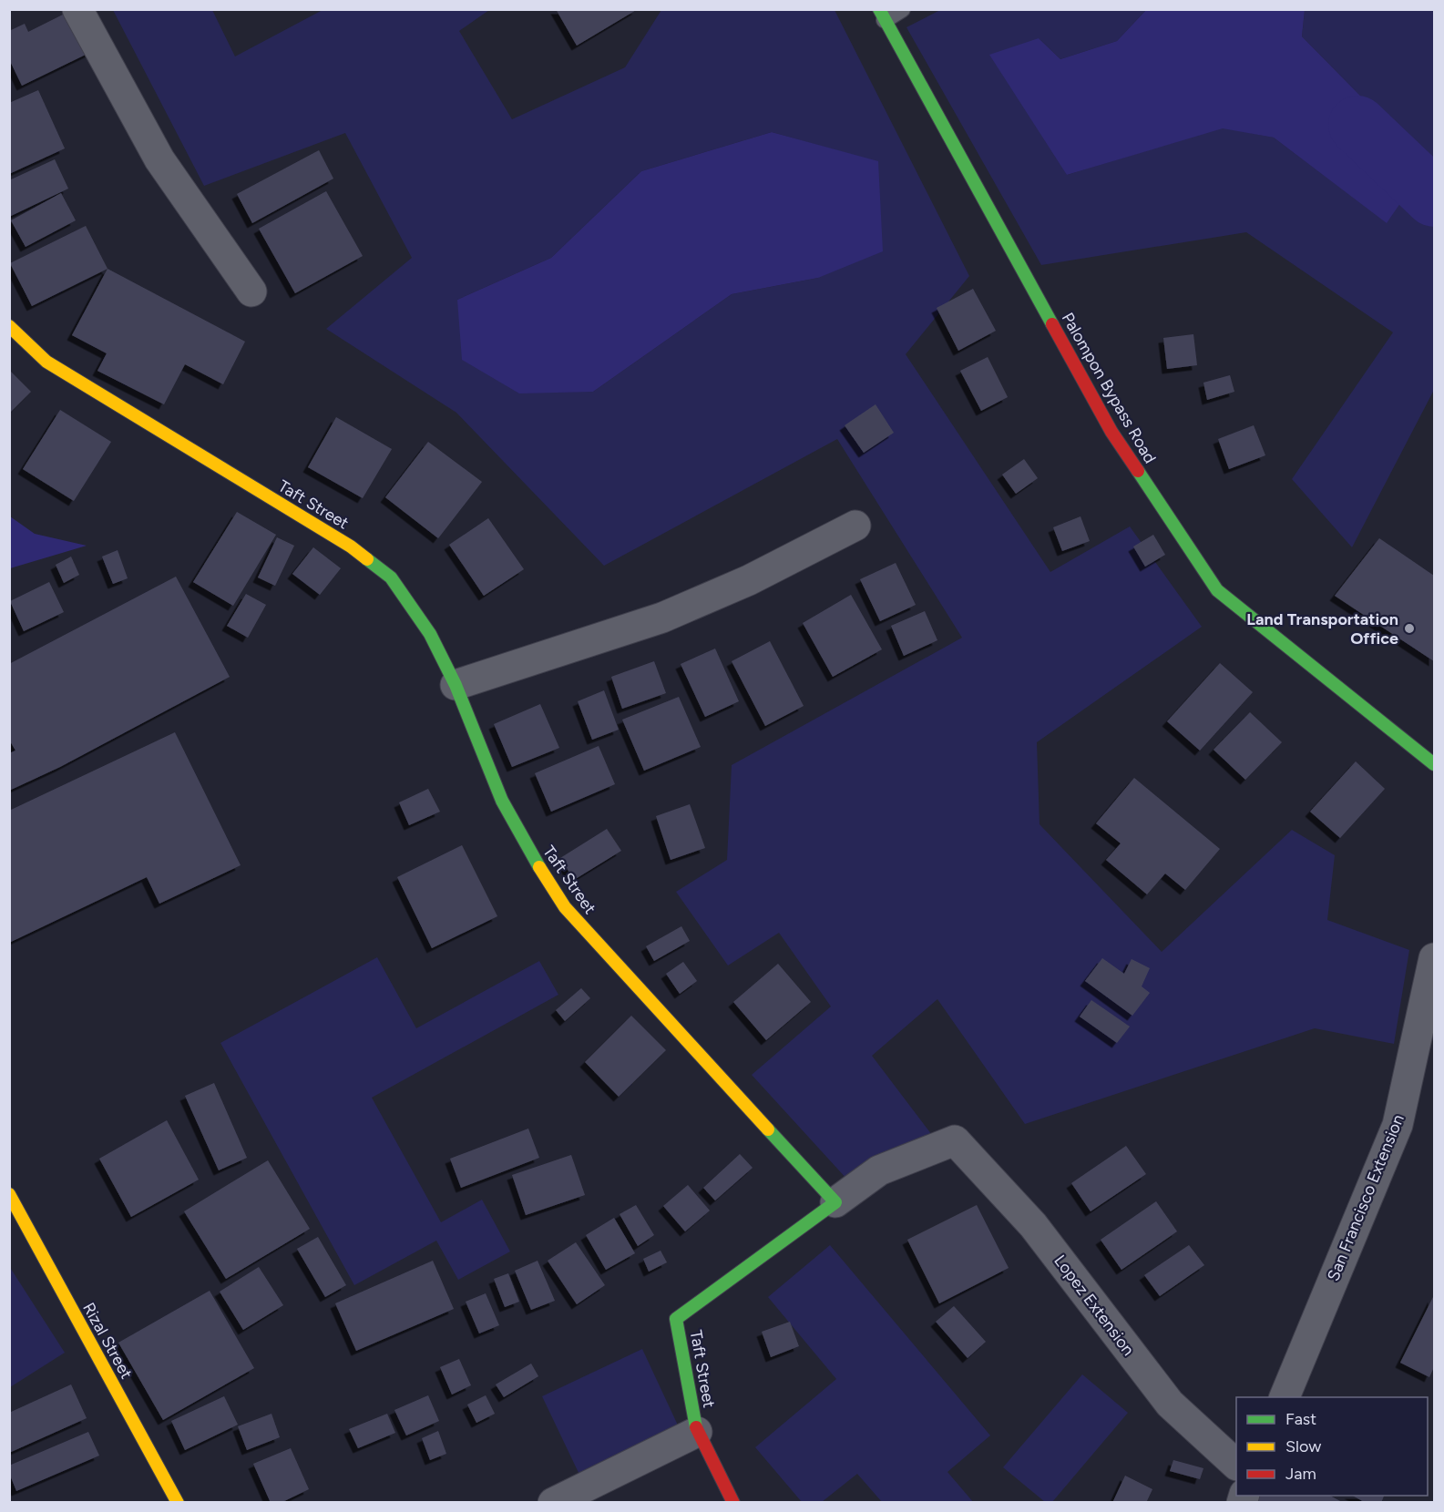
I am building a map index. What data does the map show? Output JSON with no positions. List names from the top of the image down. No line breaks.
{"streets":{"street":["Palompon Bypass Road","Taft Street","San Francisco Extension","Lopez Extension","Rizal Street"]},"crossings":[["Taft Street","Lopez Extension"]],"places":["Land Transportation Office"],"legend":["Fast","Slow","Jam"]}
